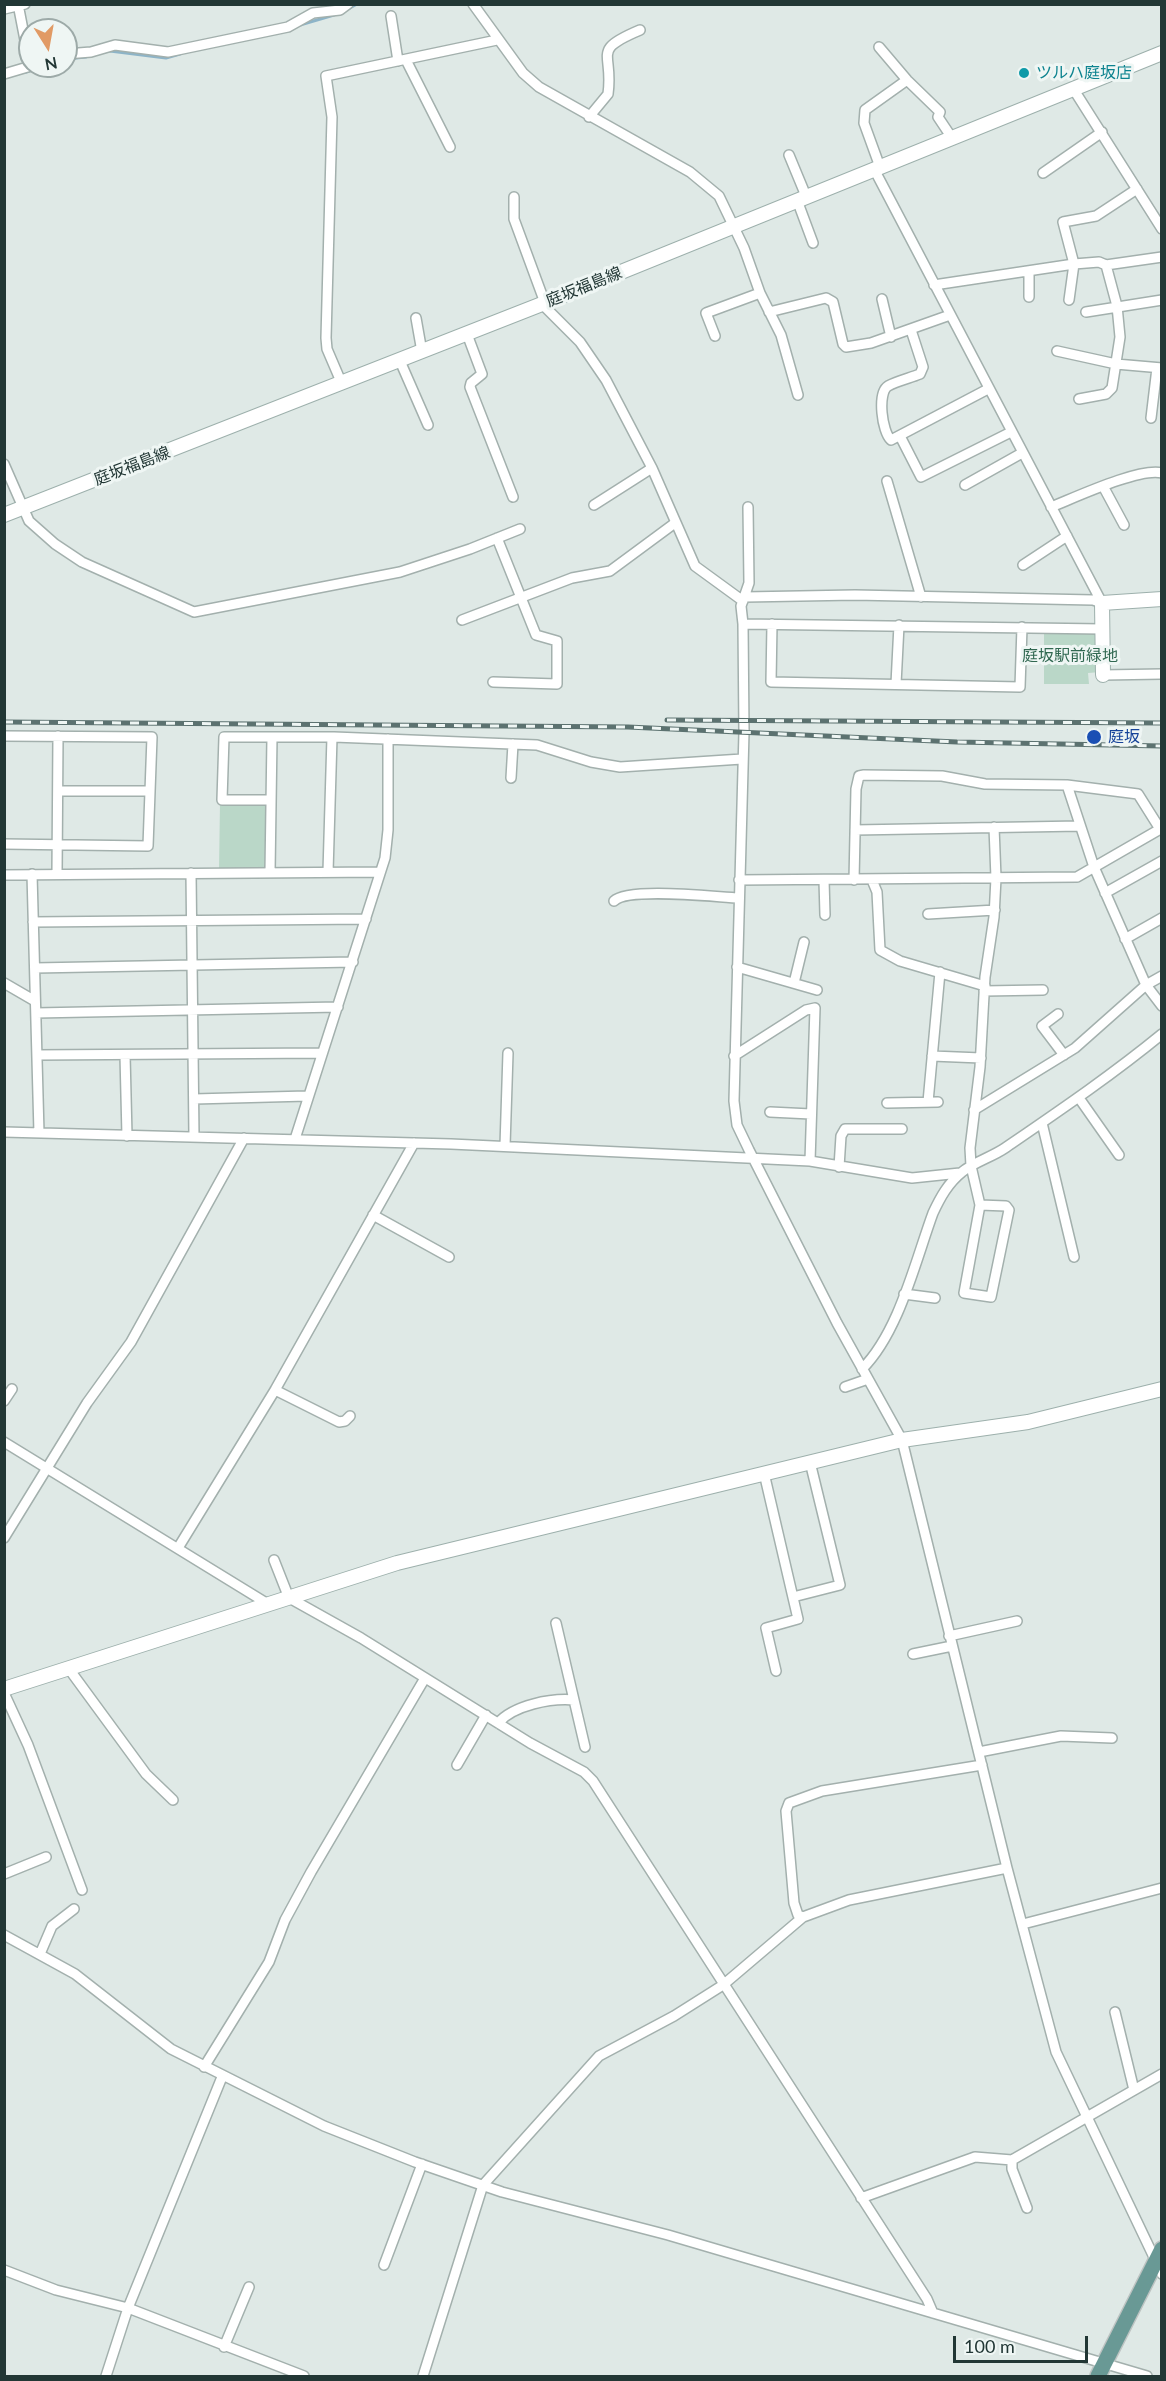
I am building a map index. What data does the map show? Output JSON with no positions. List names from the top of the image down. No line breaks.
{"streets":{"main road":["庭坂福島線"]},"parks":["庭坂駅前緑地"],"places":["ツルハ庭坂店","庭坂"],"scale_bar":"100 m","north":"bottom"}
